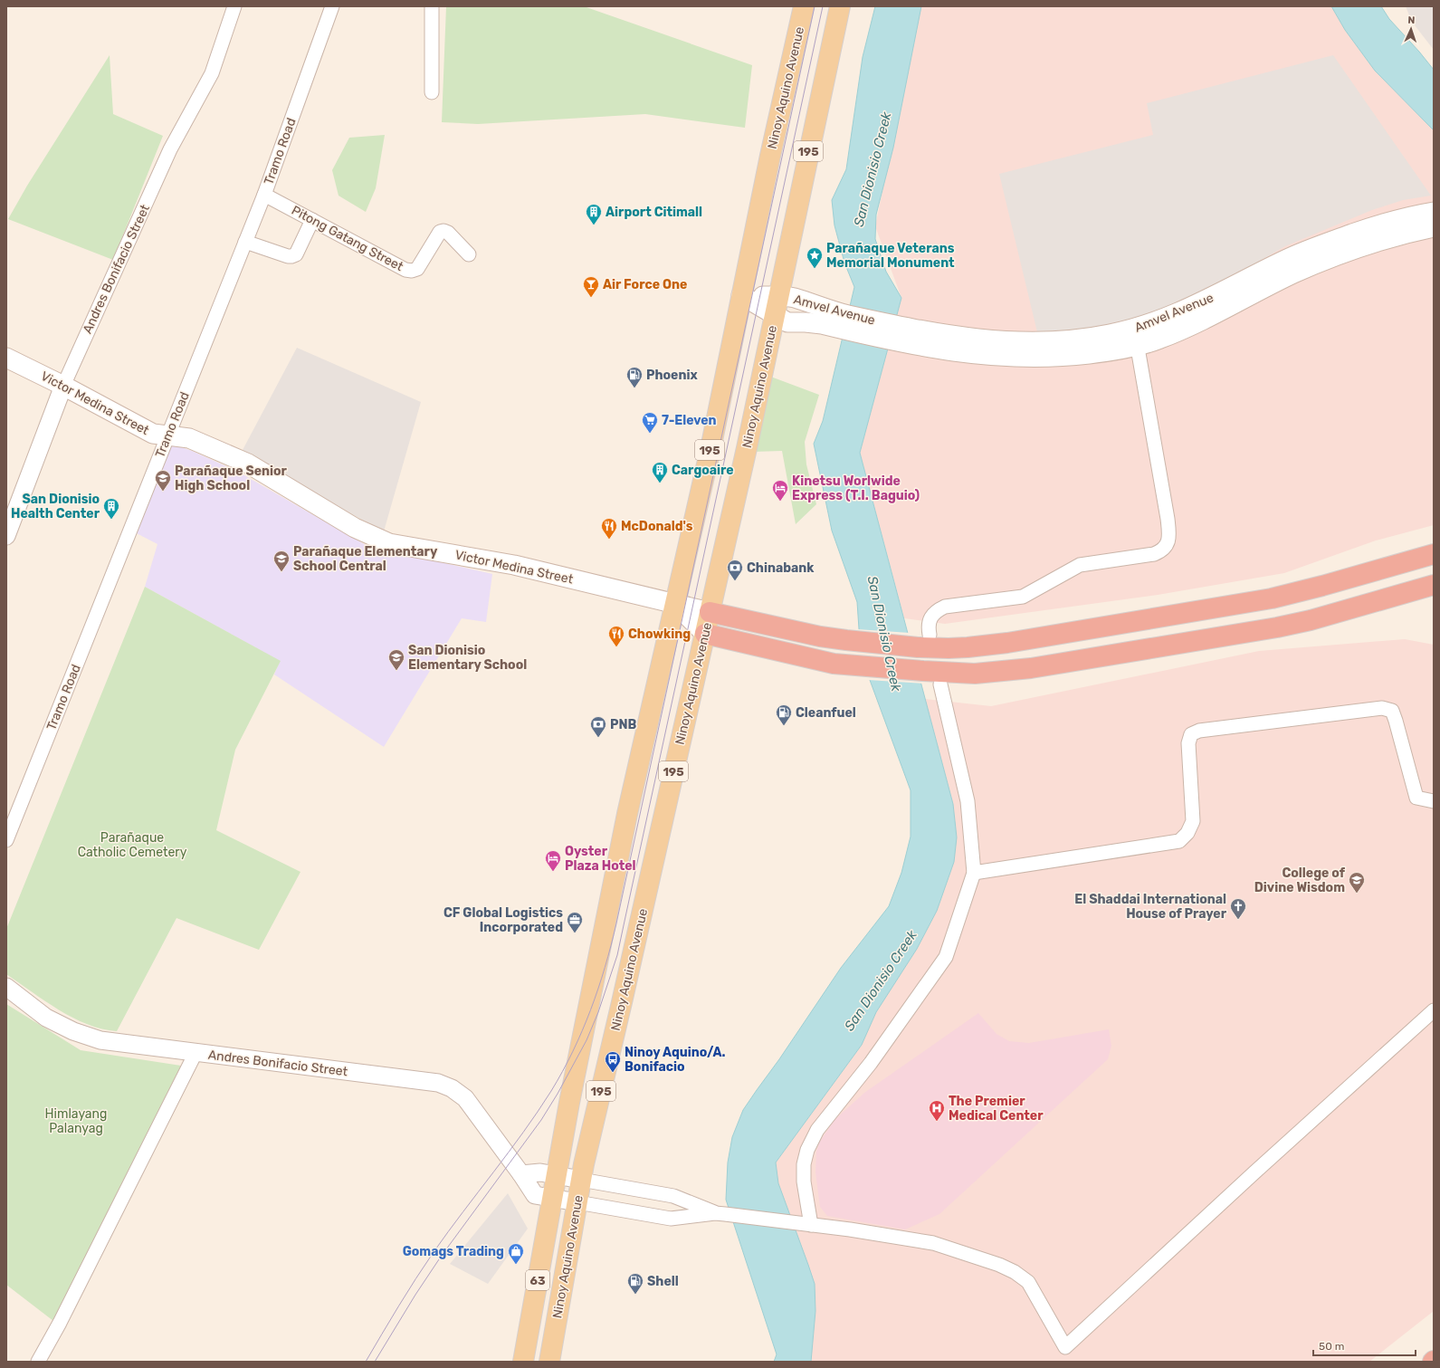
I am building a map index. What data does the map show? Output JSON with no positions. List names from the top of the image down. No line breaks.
{"streets":{"main road":["Ninoy Aquino Avenue","195","Amvel Avenue","Victor Medina Street","63"],"street":["Tramo Road","Pitong Gatang Street","Andres Bonifacio Street"]},"crossings":[["Ninoy Aquino Avenue","Andres Bonifacio Street"],["Ninoy Aquino Avenue","Amvel Avenue"],["Ninoy Aquino Avenue","Victor Medina Street"],["Tramo Road","Pitong Gatang Street"],["Tramo Road","Victor Medina Street"],["Andres Bonifacio Street","Victor Medina Street"]],"water":["San Dionisio Creek"],"parks":["Parañaque Catholic Cemetery","Himlayang Palanyag"],"places":{"building":["Airport Citimall","Cargoaire","San Dionisio Health Center"],"place":["Parañaque Veterans Memorial Monument"],"bar":["Air Force One"],"fuel station":["Phoenix","Cleanfuel","Shell"],"supermarket":["7-Eleven"],"school or university":["Parañaque Senior High School","Parañaque Elementary School Central","San Dionisio Elementary School","College of Divine Wisdom"],"hotel":["Kinetsu Worlwide Express (T.I. Baguio)","Oyster Plaza Hotel"],"restaurant":["McDonald's","Chowking"],"bank":["Chinabank","PNB"],"church":["El Shaddai International House of Prayer"],"office":["CF Global Logistics Incorporated"],"bus stop":["Ninoy Aquino/A. Bonifacio"],"hospital":["The Premier Medical Center"],"shop":["Gomags Trading"]},"scale_bar":"50 m","north":"top"}
